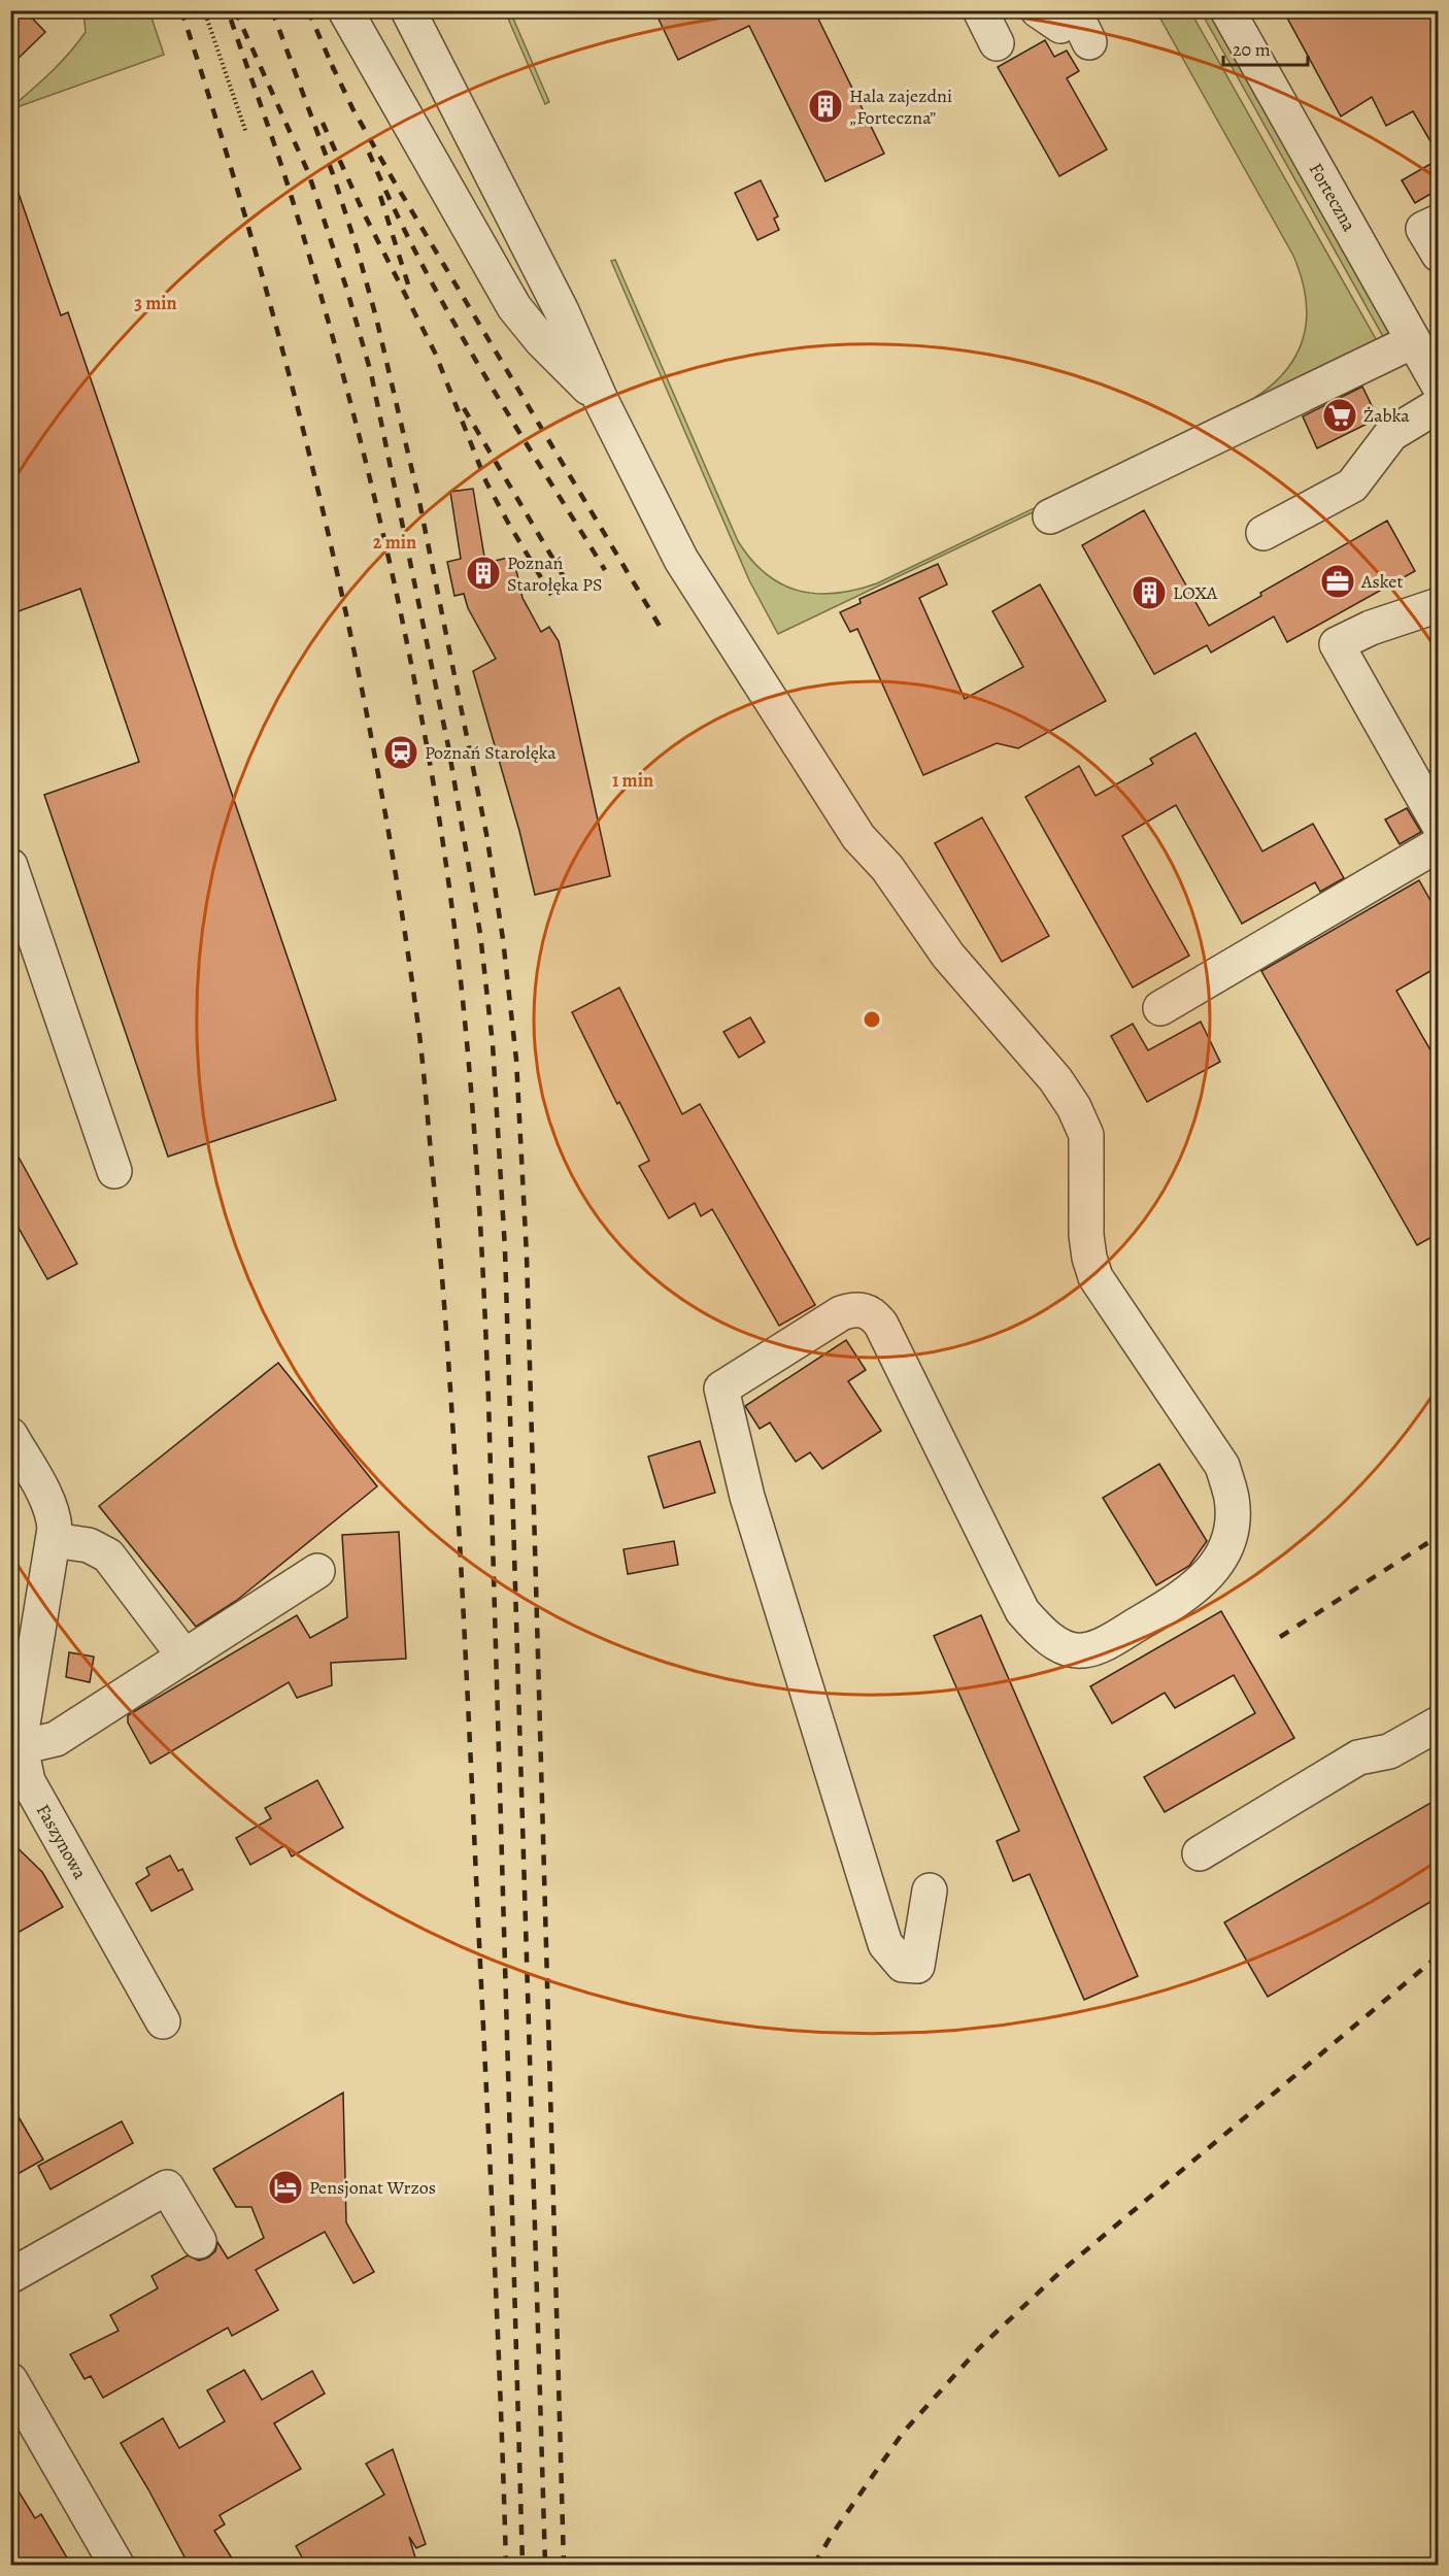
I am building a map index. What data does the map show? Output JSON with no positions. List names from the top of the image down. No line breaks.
{"streets":{"street":["Forteczna","Faszynowa"]},"places":{"building":["Hala zajezdni „Forteczna”","Poznań Starołęka PS","LOXA"],"supermarket":["Żabka"],"office":["Asket"],"station":["Poznań Starołęka"],"hotel":["Pensjonat Wrzos"]},"scale_bar":"20 m","rings":["3 min","2 min","1 min"]}
